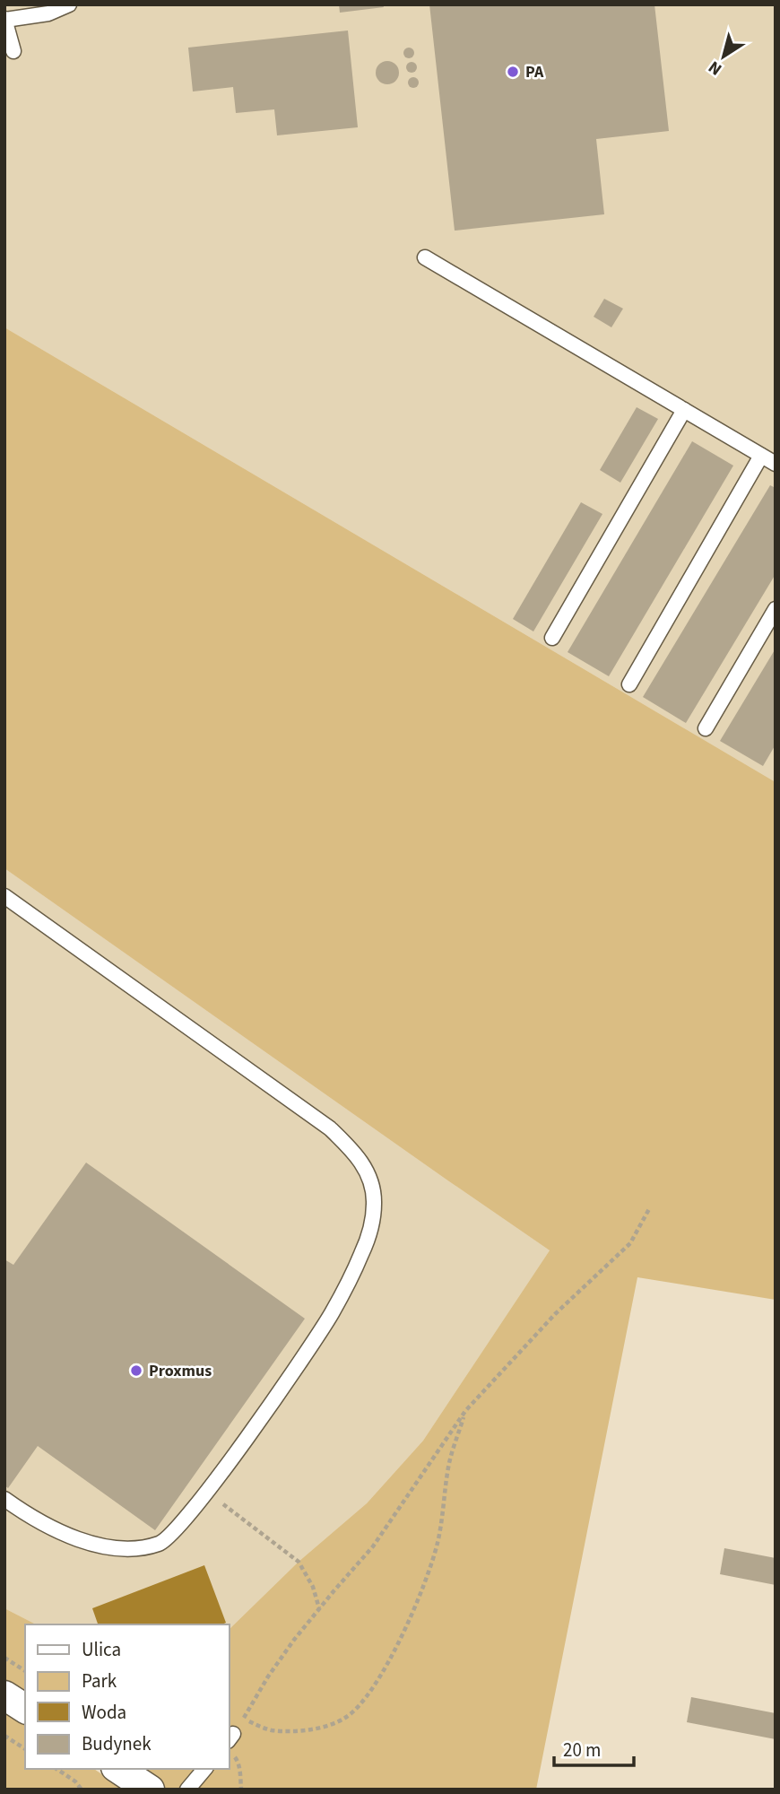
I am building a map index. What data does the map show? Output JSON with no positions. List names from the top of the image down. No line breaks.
{"places":["PA","Proxmus"],"legend":["Ulica","Park","Woda","Budynek"],"scale_bar":"20 m","north":"bottom left"}
